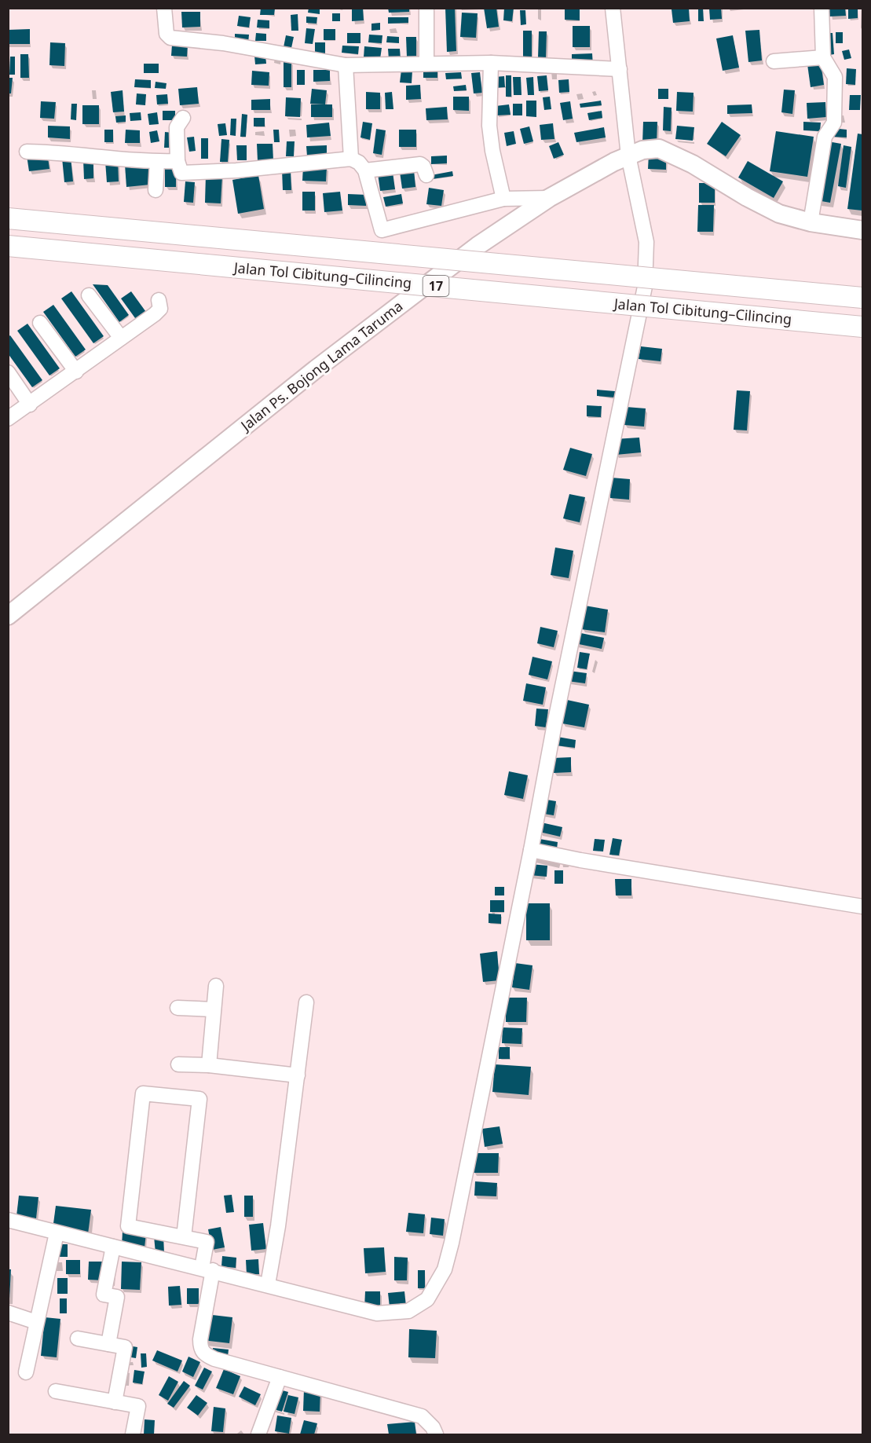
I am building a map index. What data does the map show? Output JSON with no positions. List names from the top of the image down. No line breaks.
{"streets":{"highway":["Jalan Tol Cibitung–Cilincing","17"],"main road":["Jalan Ps. Bojong Lama Taruma"]}}
